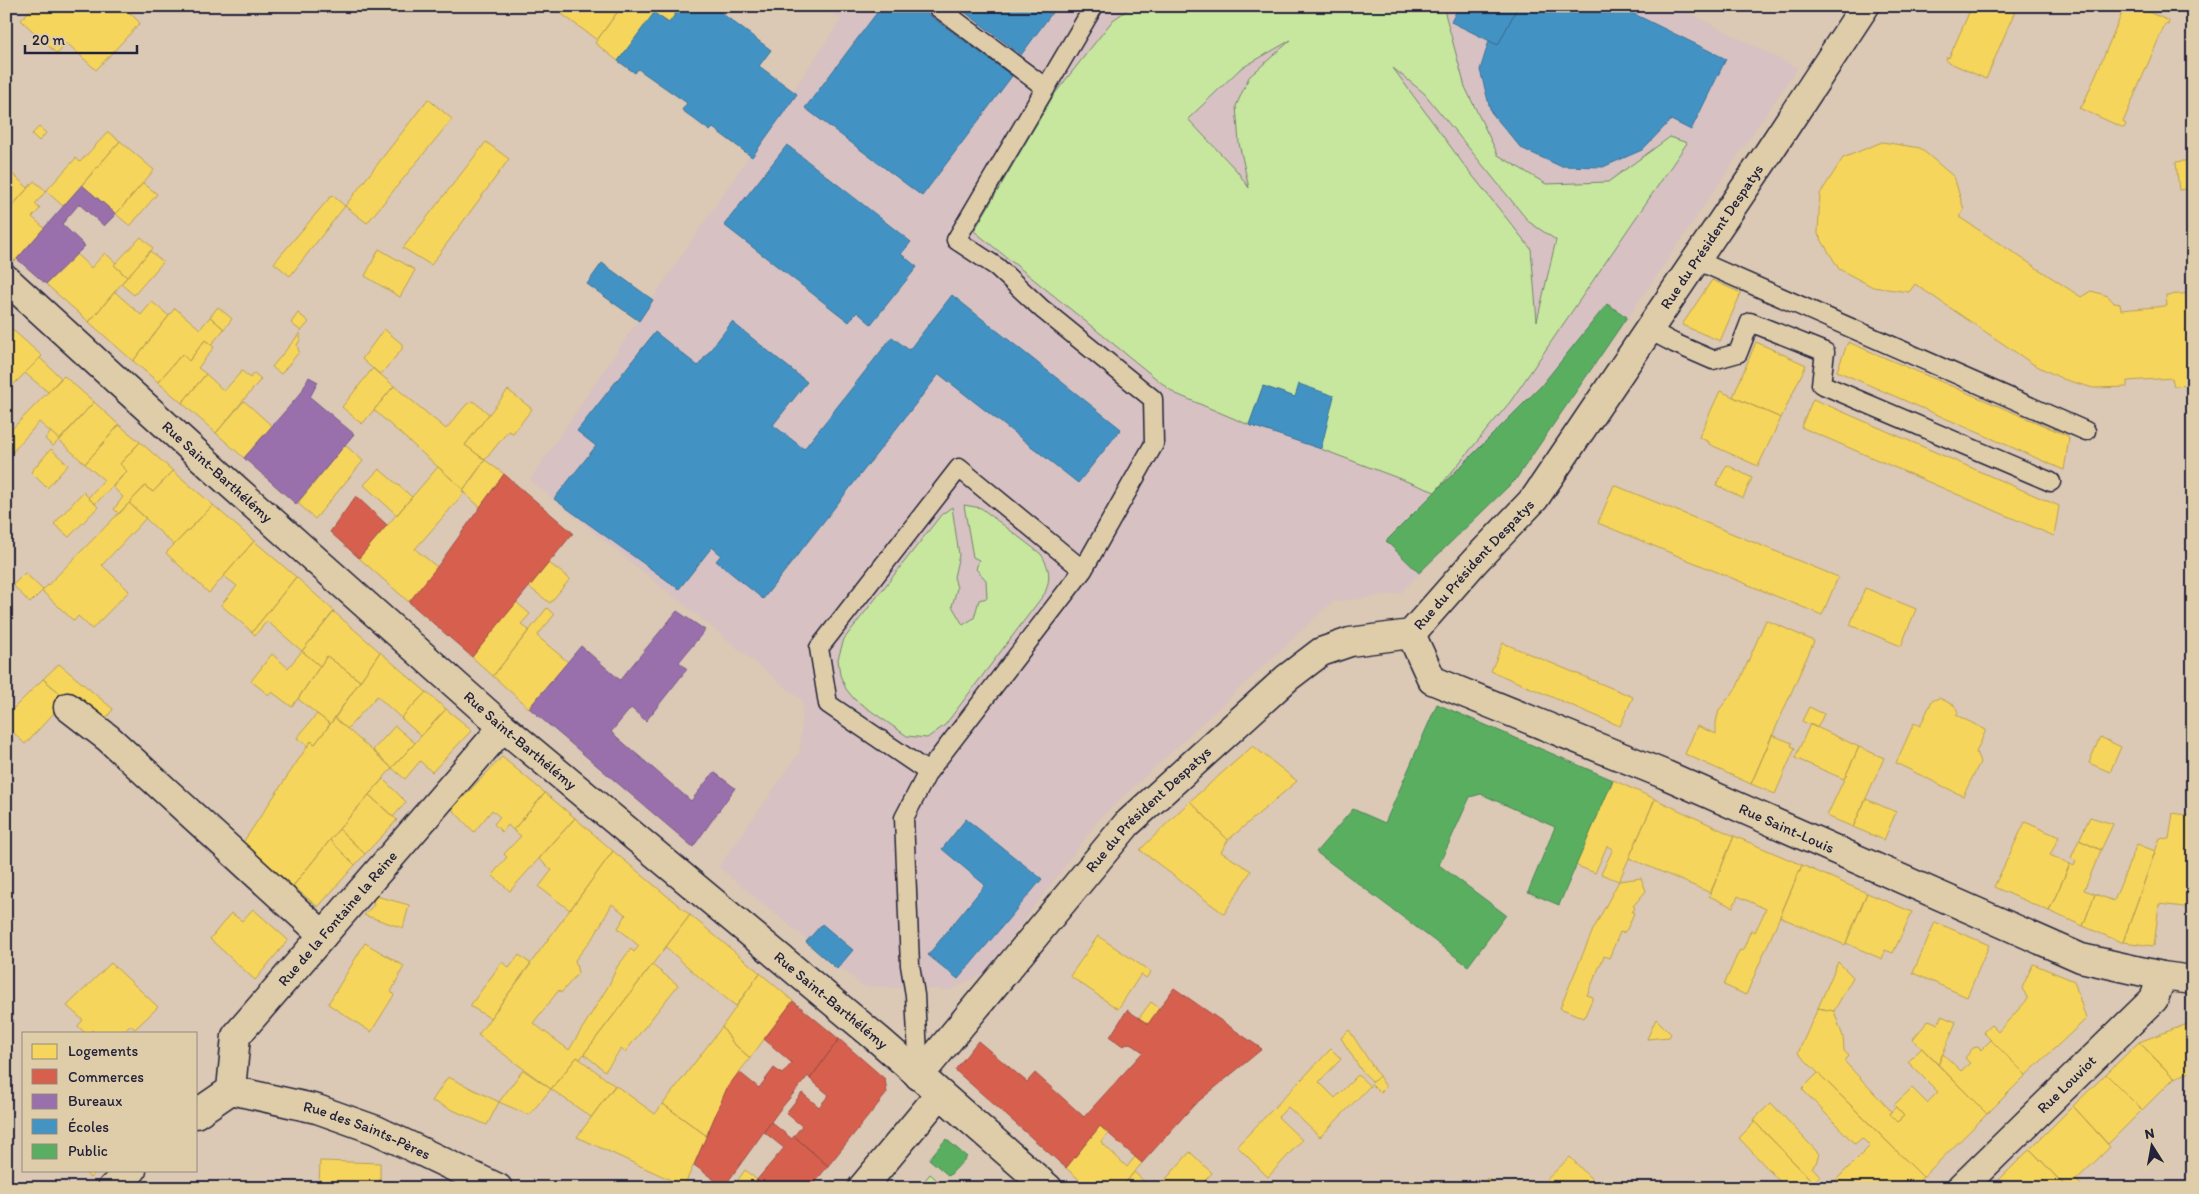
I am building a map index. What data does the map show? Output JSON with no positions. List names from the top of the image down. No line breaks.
{"streets":{"street":["Rue du Président Despatys","Rue Saint-Barthélémy","Rue Saint-Louis","Rue de la Fontaine la Reine","Rue Louviot","Rue des Saints-Pères"]},"crossings":[["Rue du Président Despatys","Rue Saint-Barthélémy"],["Rue du Président Despatys","Rue Saint-Louis"],["Rue Saint-Barthélémy","Rue de la Fontaine la Reine"],["Rue Saint-Louis","Rue Louviot"],["Rue de la Fontaine la Reine","Rue des Saints-Pères"]],"legend":["Logements","Commerces","Bureaux","Écoles","Public"],"scale_bar":"20 m","north":"top"}
